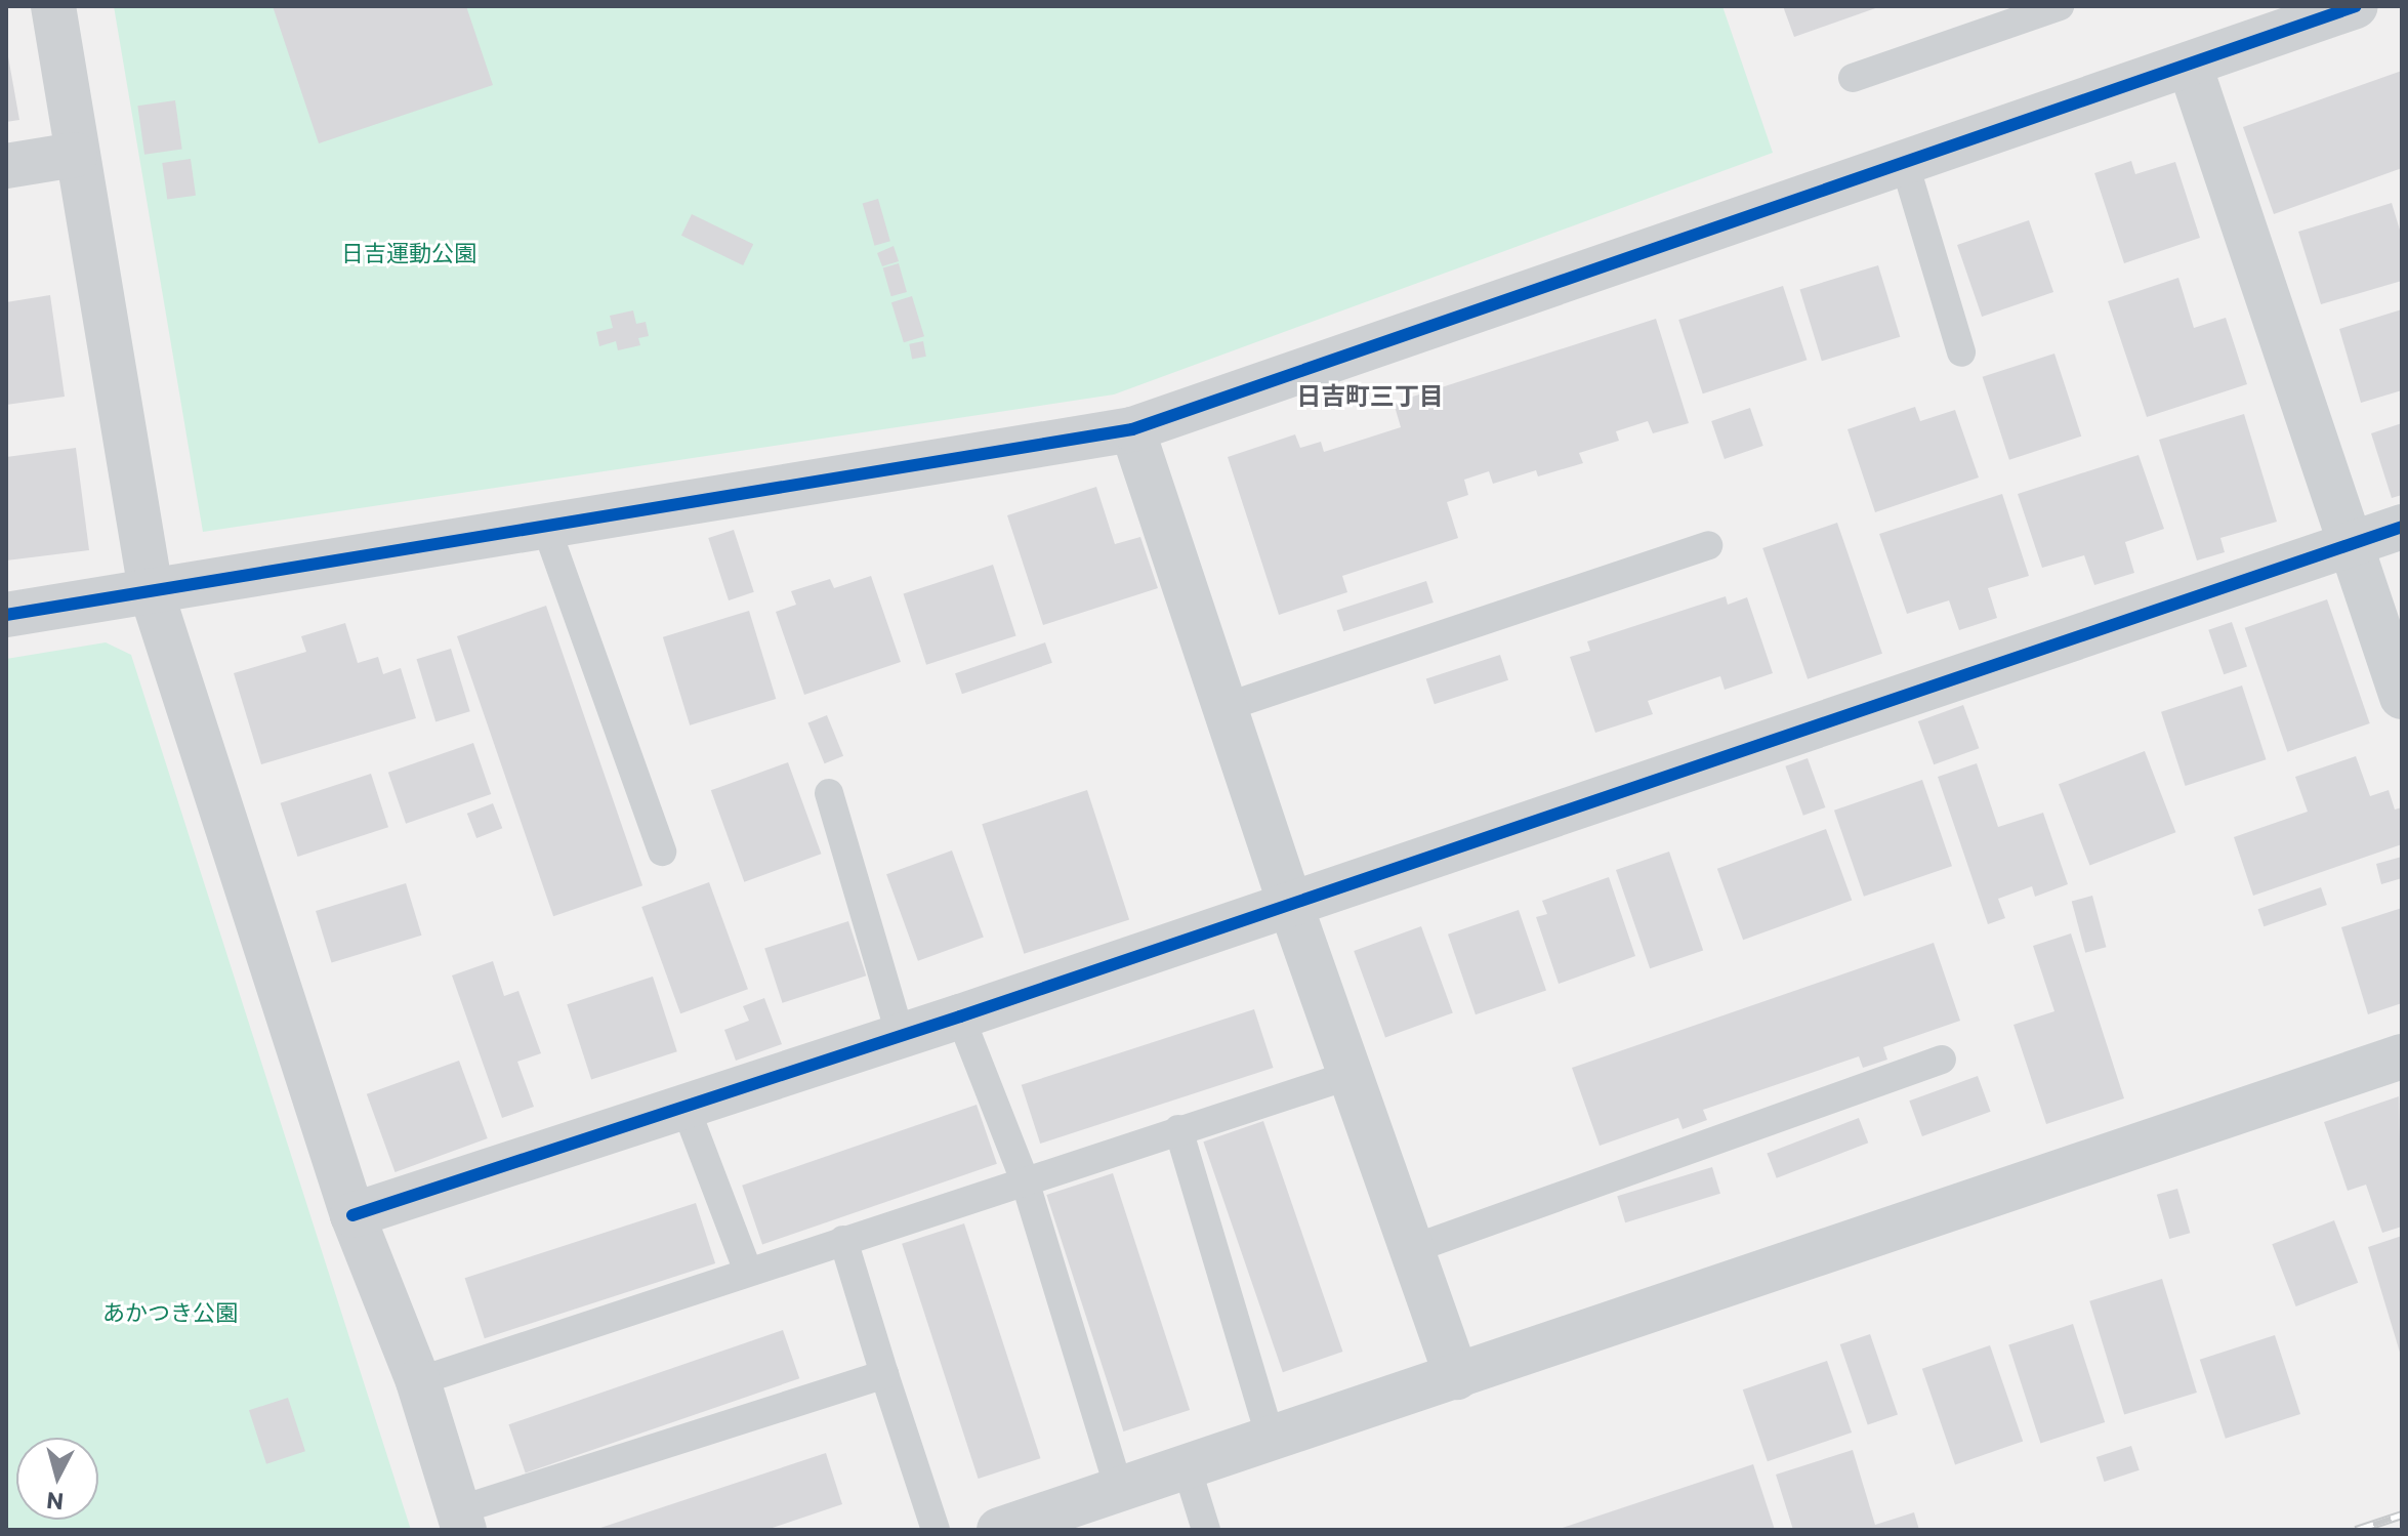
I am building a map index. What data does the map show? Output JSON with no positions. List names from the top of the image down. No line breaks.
{"districts":["日吉町三丁目"],"parks":["日吉運動公園","あかつき公園"],"north":"bottom"}
